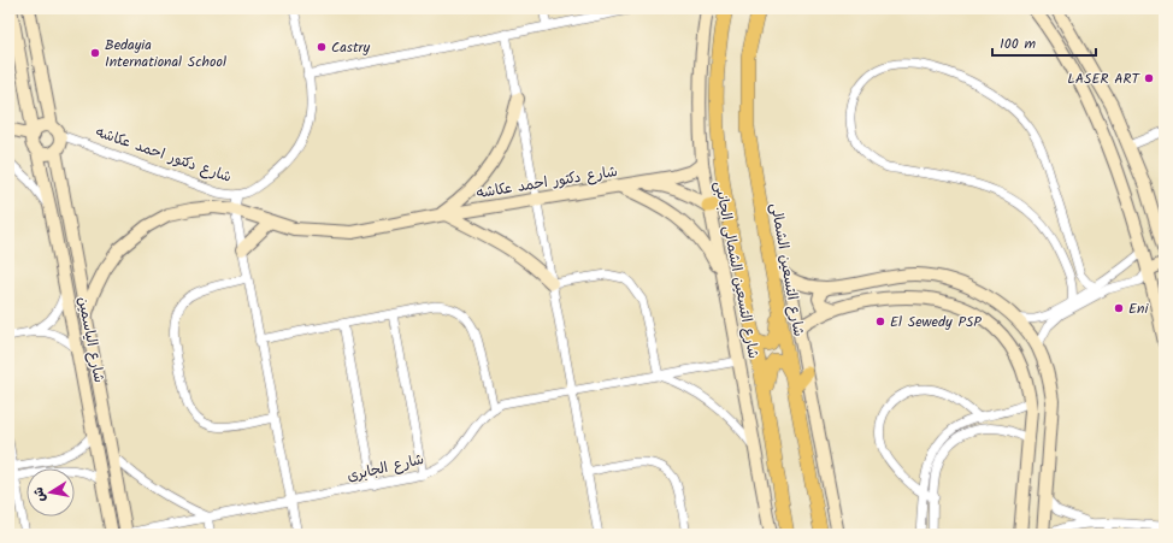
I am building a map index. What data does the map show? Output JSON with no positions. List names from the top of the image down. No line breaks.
{"streets":{"main road":["شارع التسعين الشمالى"],"street":["شارع دكتور احمد عكاشه","شارع التسعين الشمالى الجانبى","شارع الياسمين","شارع الجابرى"]},"crossings":[["شارع دكتور احمد عكاشه","شارع التسعين الشمالى الجانبى"],["شارع دكتور احمد عكاشه","شارع الياسمين"],["شارع التسعين الشمالى الجانبى","شارع الجابرى"],["شارع الياسمين","شارع الجابرى"]],"places":["Castry","Bedayia International School","LASER ART","Eni","El Sewedy PSP"],"scale_bar":"100 m","north":"left"}
